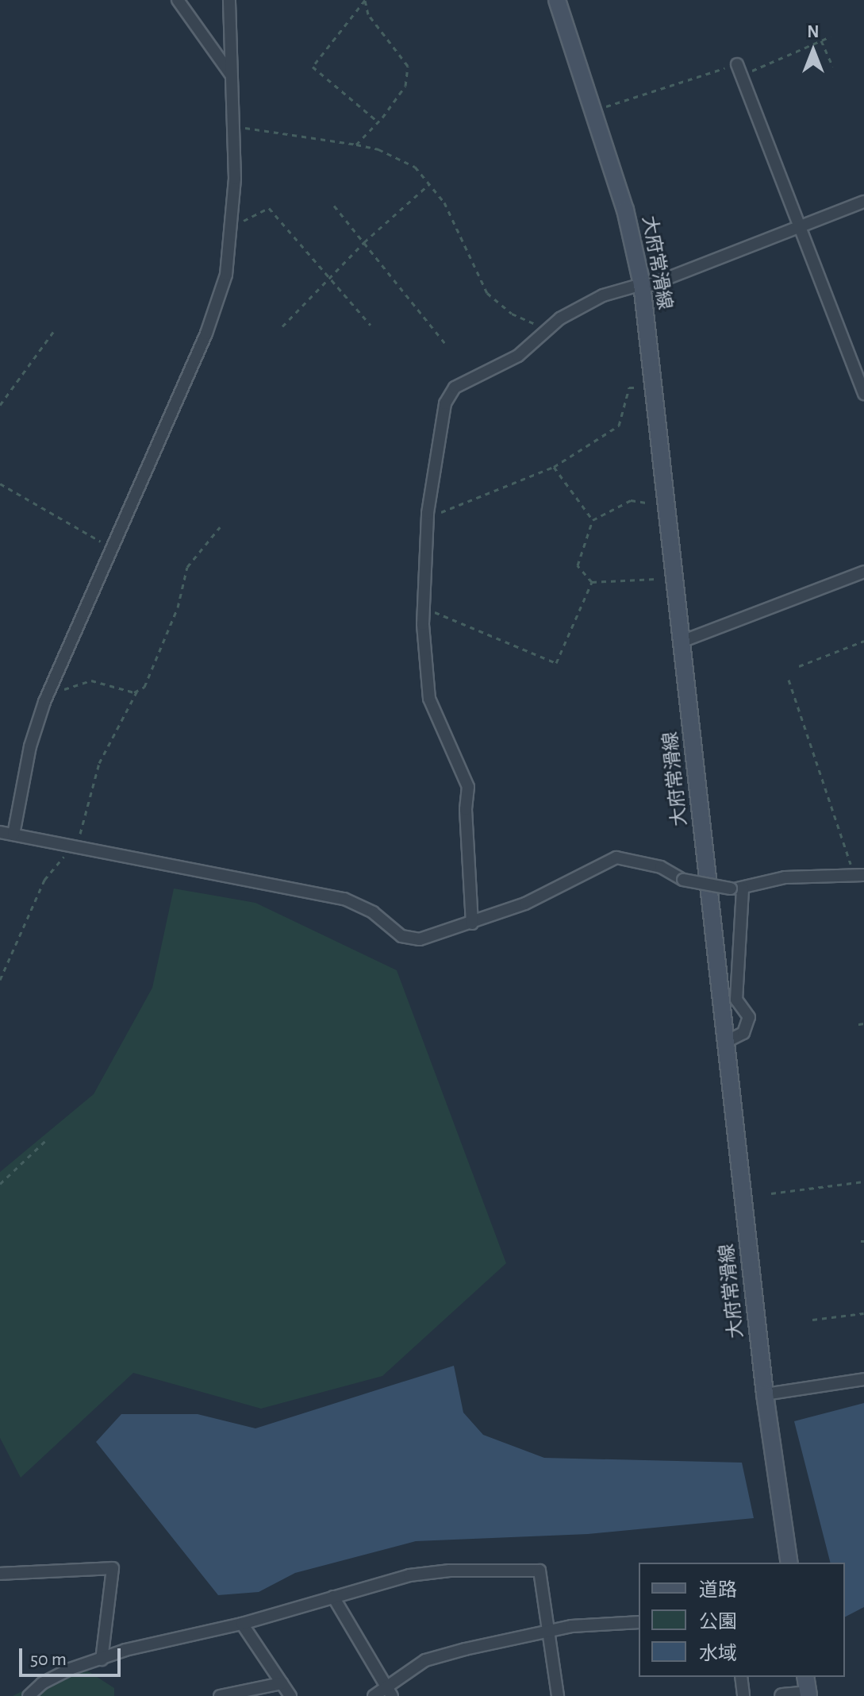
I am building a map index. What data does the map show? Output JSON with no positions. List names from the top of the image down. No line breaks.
{"streets":{"main road":["大府常滑線"]},"legend":["道路","公園","水域"],"scale_bar":"50 m","north":"top"}
